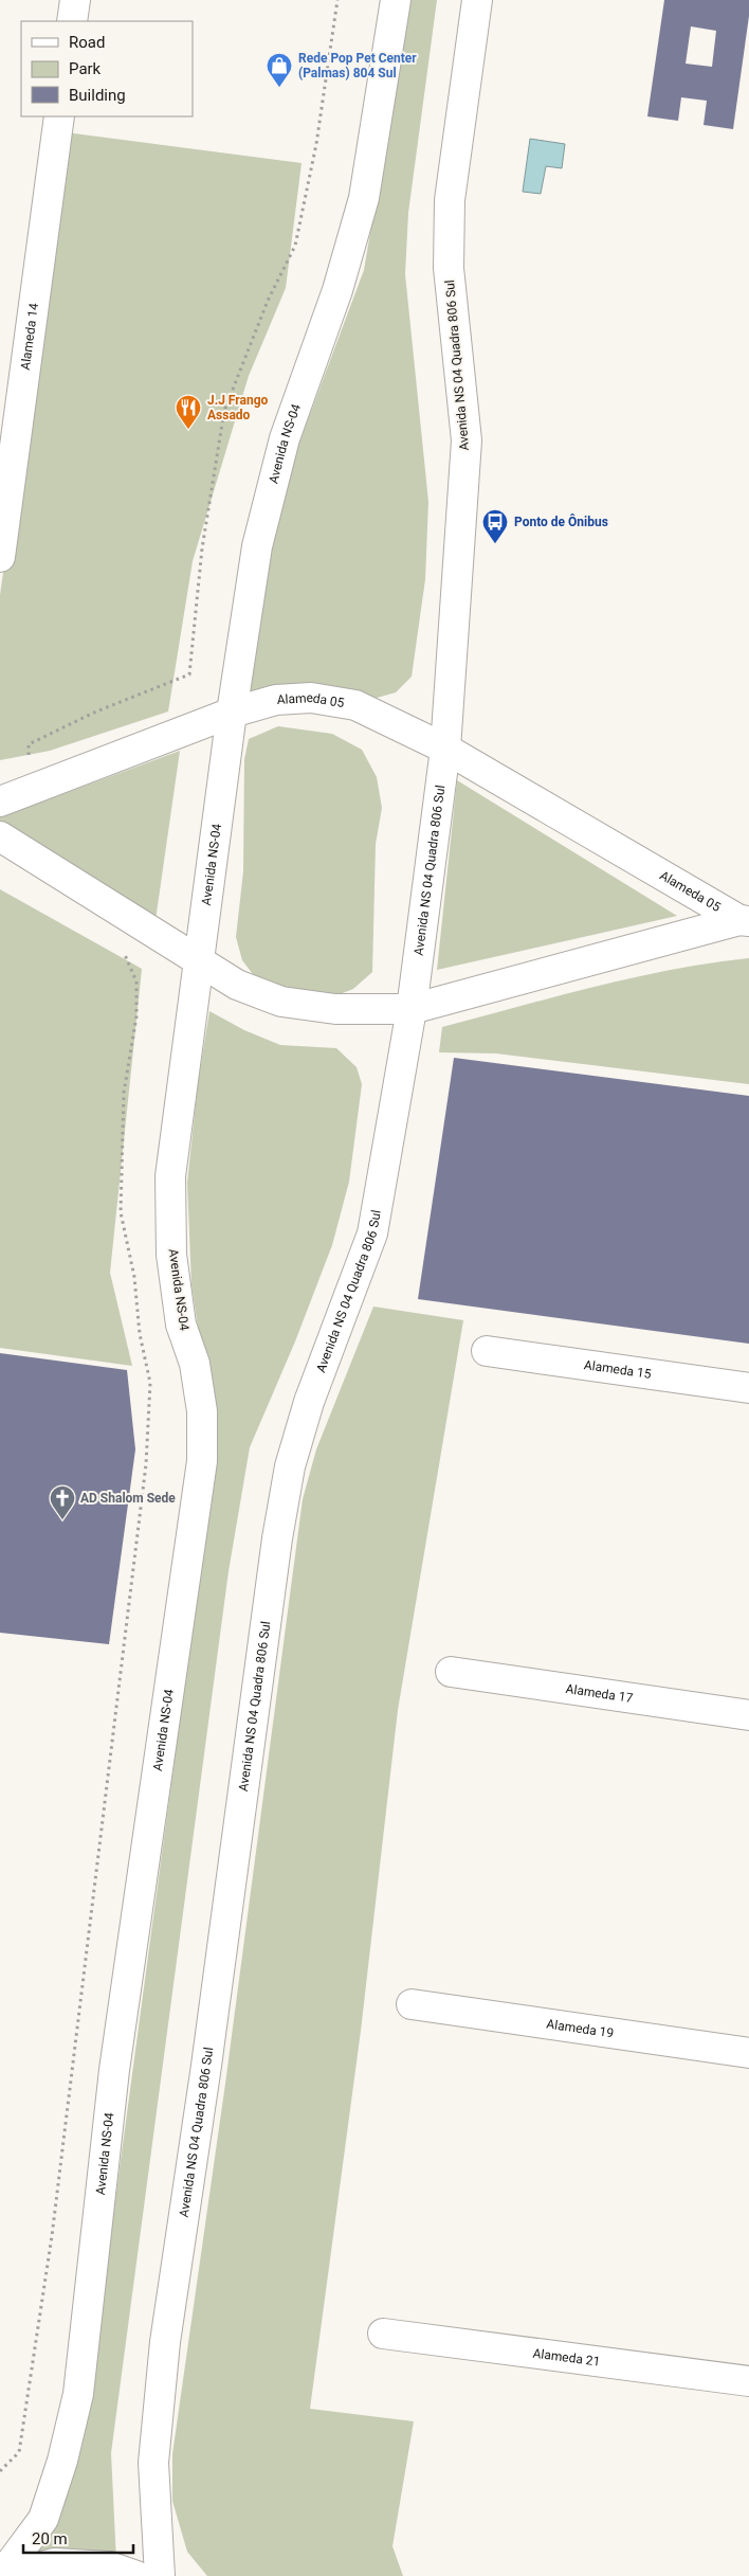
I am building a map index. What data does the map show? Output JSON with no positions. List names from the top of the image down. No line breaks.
{"streets":{"street":["Alameda 14","Avenida NS 04 Quadra 806 Sul","Avenida NS-04","Alameda 05","Alameda 15","Alameda 17","Alameda 19","Alameda 21"]},"crossings":[["Avenida NS 04 Quadra 806 Sul","Alameda 05"],["Avenida NS-04","Alameda 05"]],"places":{"shop":["Rede Pop Pet Center (Palmas) 804 Sul"],"restaurant":["J.J Frango Assado"],"bus stop":["Ponto de Ônibus"],"church":["AD Shalom Sede"]},"legend":["Road","Park","Building"],"scale_bar":"20 m"}
